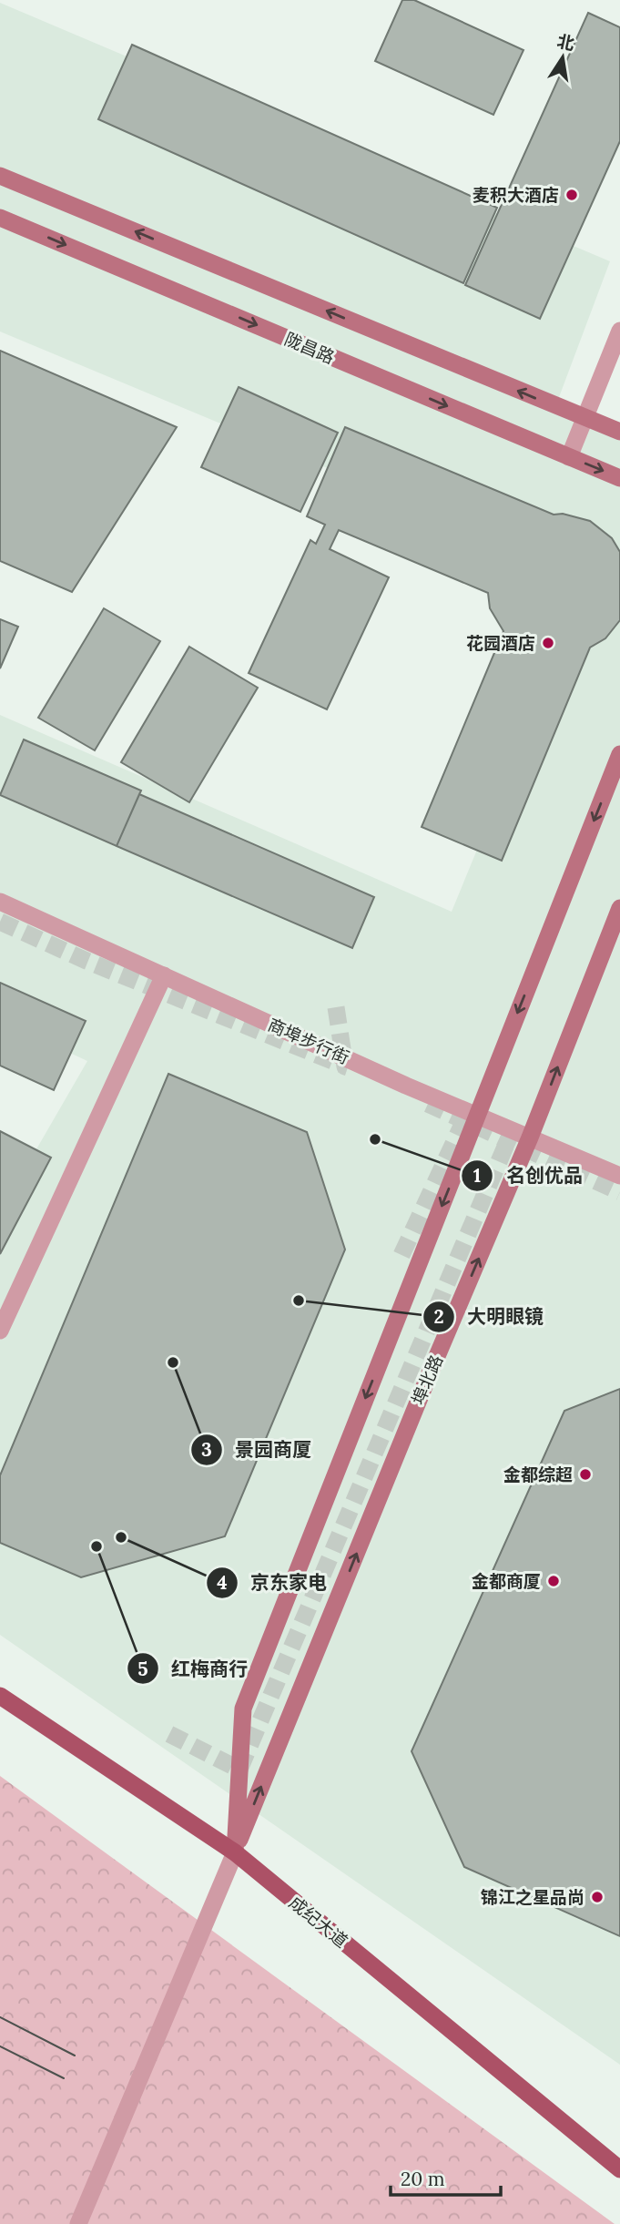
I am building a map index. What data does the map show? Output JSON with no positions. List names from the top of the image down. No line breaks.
{"streets":{"main road":["陇昌路","埠北路","成纪大道"],"street":["商埠步行街"]},"crossings":[["商埠步行街","埠北路"],["埠北路","成纪大道"]],"places":["麦积大酒店","花园酒店","名创优品","大明眼镜","景园商厦","金都综超","京东家电","红梅商行","金都商厦","锦江之星品尚"],"scale_bar":"20 m","north":"top"}
